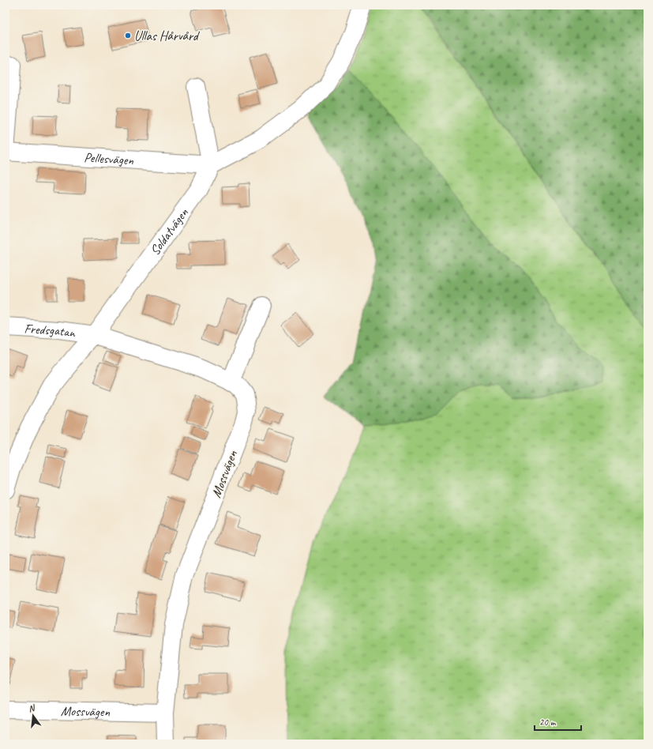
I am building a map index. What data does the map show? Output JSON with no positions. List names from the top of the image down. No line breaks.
{"streets":{"street":["Pellesvägen","Soldatvägen","Fredsgatan","Mossvägen"]},"crossings":[["Pellesvägen","Soldatvägen"],["Soldatvägen","Fredsgatan"],["Soldatvägen","Mossvägen"],["Fredsgatan","Mossvägen"]],"places":["Ullas Hårvård"],"scale_bar":"20 m","north":"top"}
